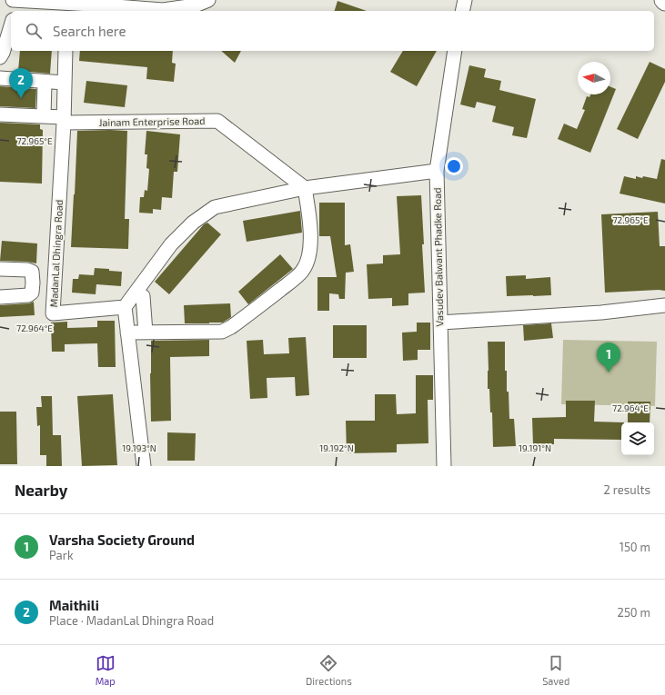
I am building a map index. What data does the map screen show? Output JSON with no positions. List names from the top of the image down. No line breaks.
{"streets":{"street":["Jainam Enterprise Road","MadanLal Dhingra Road","Vasudev Balwant Phadke Road"]},"crossings":[["Jainam Enterprise Road","MadanLal Dhingra Road"]],"north":"left","page":{"search":"Search here","pins":["2","1"],"heading":["Nearby","2 results"],"list":[{"mark":"1","name":"Varsha Society Ground","note":"Park","value":"150 m"},{"mark":"2","name":"Maithili","note":"Place · MadanLal Dhingra Road","value":"250 m"}],"nav":["Map","Directions","Saved"]},"coordinates":["72.965°E","72.964°E","19.193°N","19.192°N","19.191°N"]}
